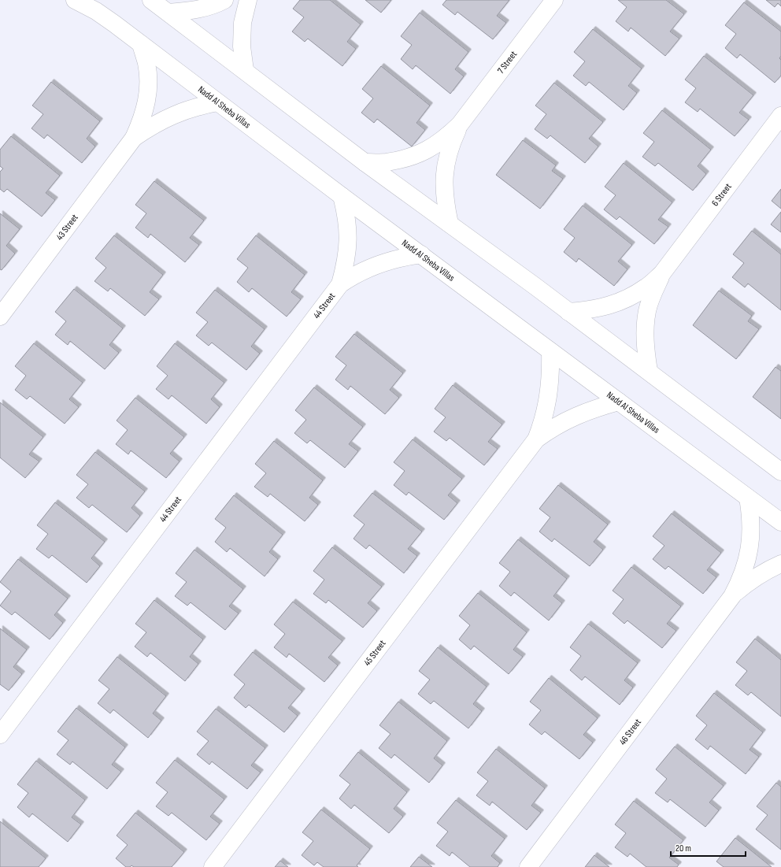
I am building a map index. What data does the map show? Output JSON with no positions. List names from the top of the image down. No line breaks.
{"streets":{"street":["7 Street","Nadd Al Sheba Villas","6 Street","43 Street","44 Street","45 Street","46 Street"]},"scale_bar":"20 m"}
